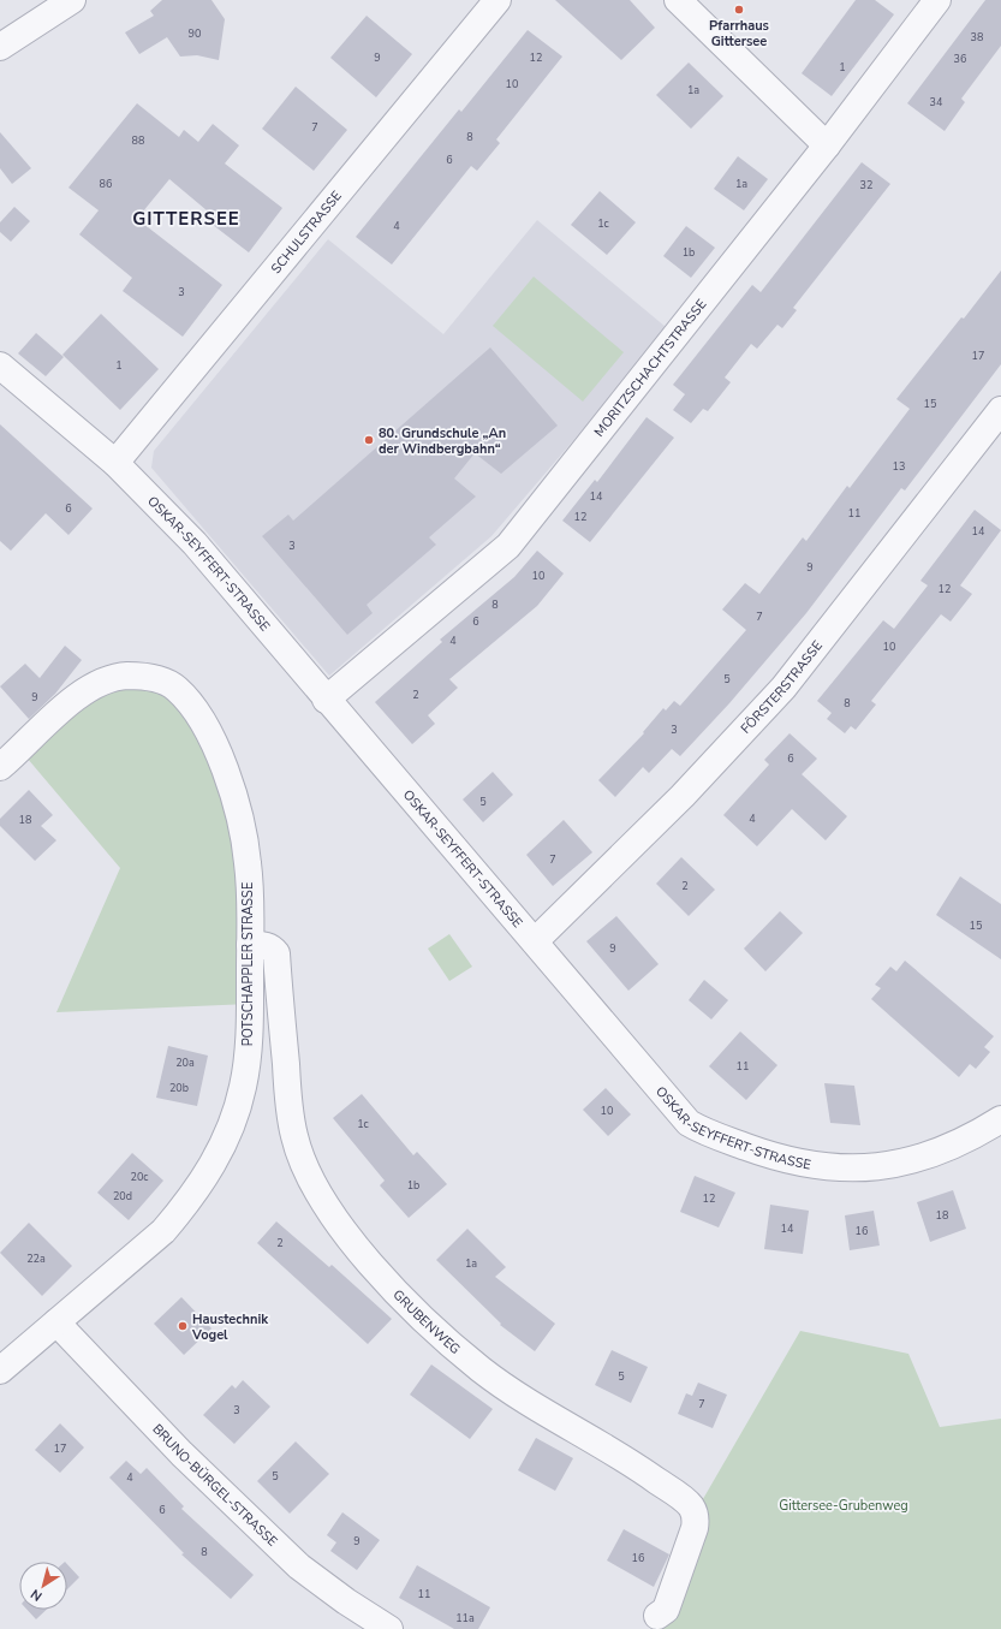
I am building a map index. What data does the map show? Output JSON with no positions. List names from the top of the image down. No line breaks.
{"streets":{"street":["SCHULSTRASSE","MORITZSCHACHTSTRASSE","OSKAR-SEYFFERT-STRASSE","FÖRSTERSTRASSE","POTSCHAPPLER STRASSE","GRUBENWEG","BRUNO-BÜRGEL-STRASSE"]},"crossings":[["SCHULSTRASSE","OSKAR-SEYFFERT-STRASSE"],["MORITZSCHACHTSTRASSE","OSKAR-SEYFFERT-STRASSE"],["OSKAR-SEYFFERT-STRASSE","FÖRSTERSTRASSE"],["POTSCHAPPLER STRASSE","GRUBENWEG"],["POTSCHAPPLER STRASSE","BRUNO-BÜRGEL-STRASSE"]],"districts":["GITTERSEE"],"parks":["Gittersee-Grubenweg"],"places":["Pfarrhaus Gittersee","80. Grundschule „An der Windbergbahn“","Haustechnik Vogel"],"house_numbers":["90","38","9","12","36","1","10","1a","34","7","8","88","6","86","1a","32","1c","4","1b","3","17","1","15","13","14","6","11","12","14","3","9","10","12","8","7","6","4","10","5","2","9","8","3","6","5","4","18","7","2","15","9","20a","11","20b","10","1c","20c","1b","20d","12","18","14","16","2","22a","1a","5","7","3","17","5","4","6","9","8","16","11","11a"],"north":"bottom left"}
